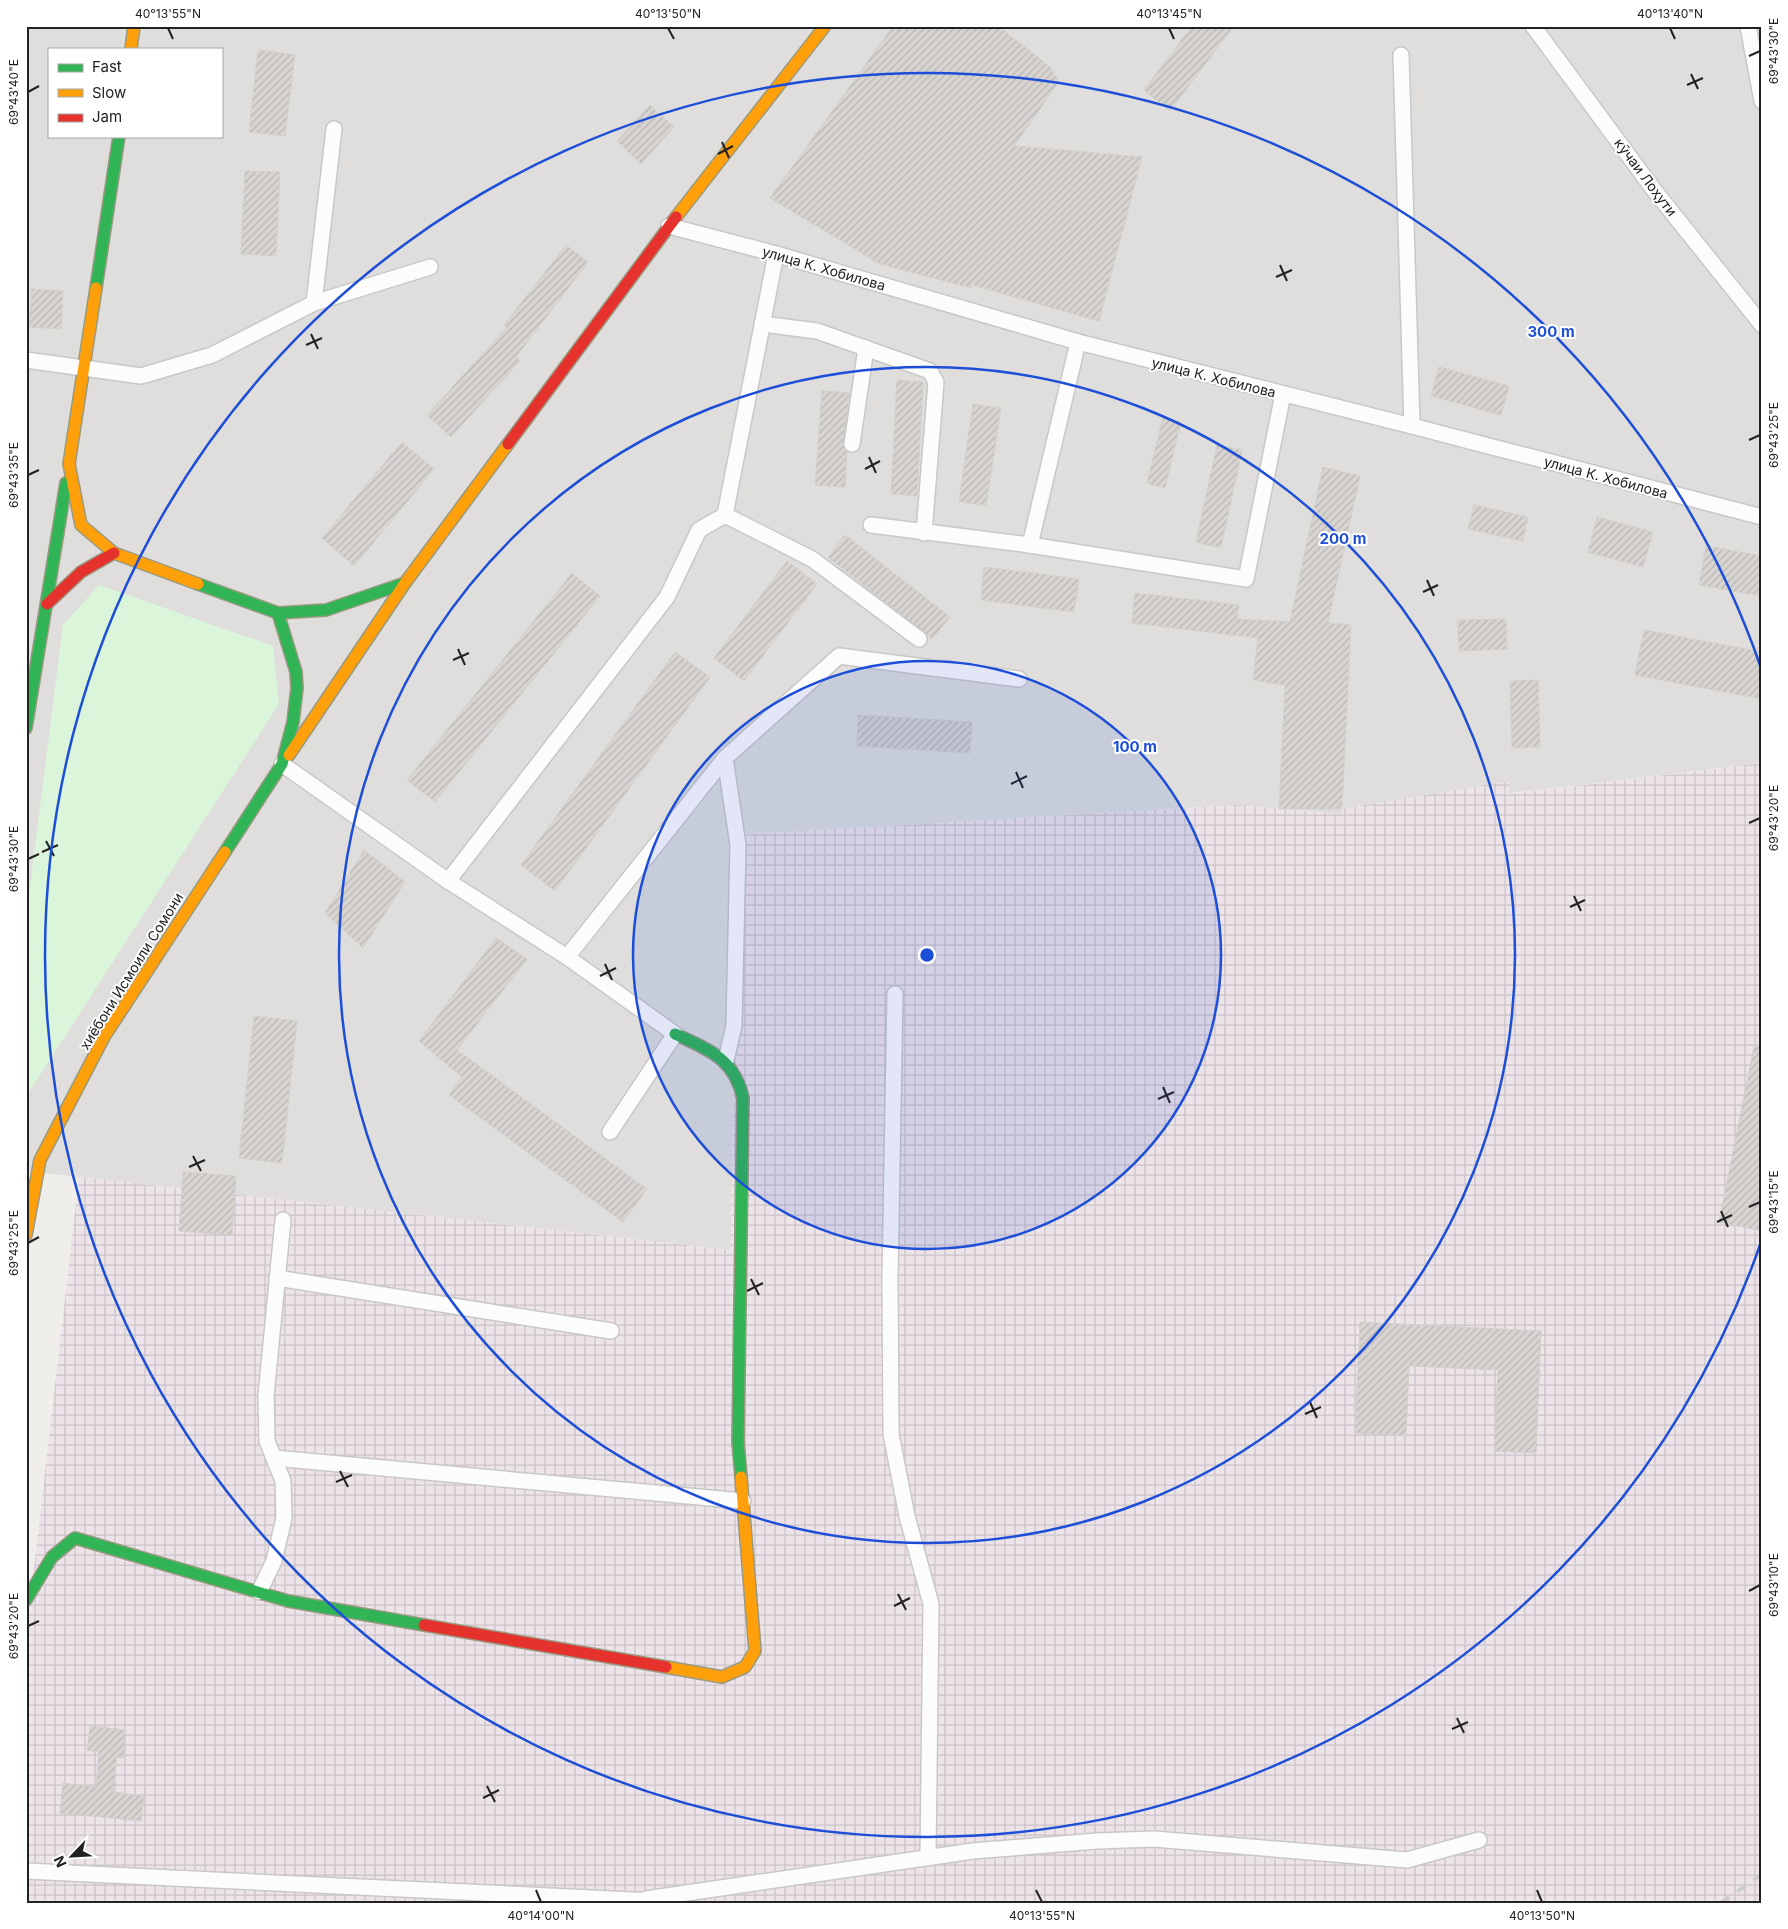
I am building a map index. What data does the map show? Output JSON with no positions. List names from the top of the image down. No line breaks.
{"streets":{"main road":["хиёбони Исмоили Сомони"],"street":["кӯчаи Лоҳути","улица К. Хобилова"]},"legend":["Fast","Slow","Jam"],"north":"bottom left","coordinates":["40°13'55\"N","40°13'50\"N","40°13'45\"N","40°13'40\"N","69°43'30\"E","69°43'40\"E","69°43'25\"E","69°43'35\"E","69°43'20\"E","69°43'15\"E","69°43'10\"E","40°14'00\"N"],"rings":["300 m","200 m","100 m"]}
